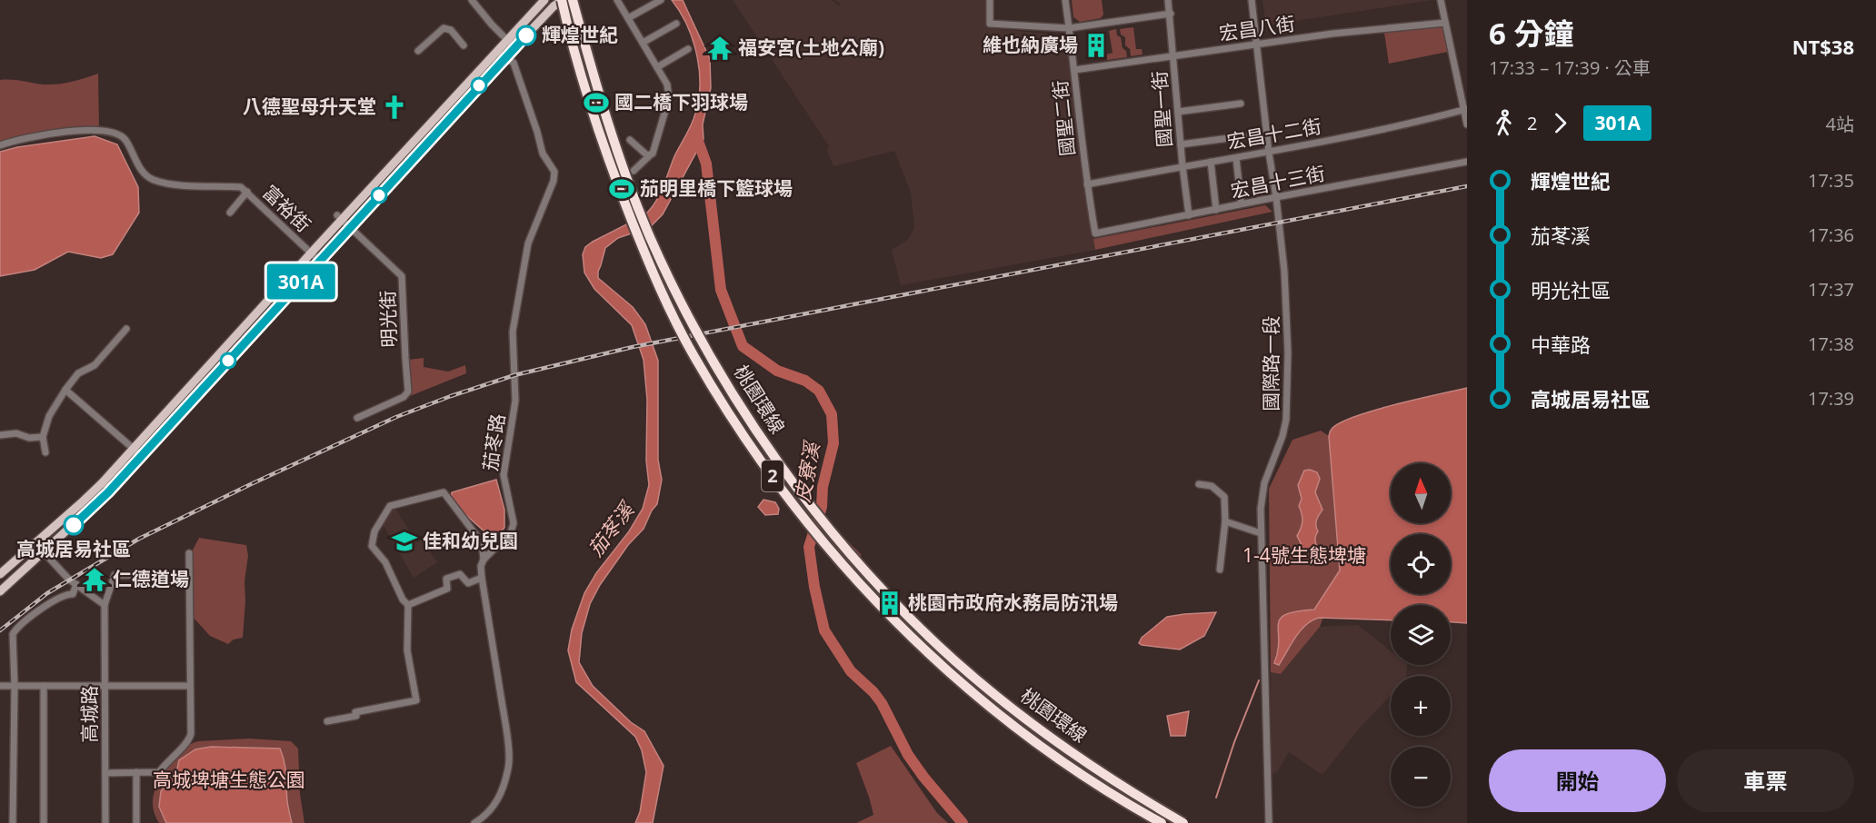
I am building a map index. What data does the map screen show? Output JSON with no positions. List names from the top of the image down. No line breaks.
{"streets":{"highway":["桃園環線","2"],"street":["宏昌八街","國聖一街","國聖二街","宏昌十二街","宏昌十三街","富裕街","明光街","國際路一段","茄苳路","高城路"]},"crossings":[["宏昌八街","國聖一街"],["宏昌八街","國聖二街"],["宏昌八街","國際路一段"],["國聖一街","宏昌十二街"],["國聖一街","宏昌十三街"],["國聖二街","宏昌十二街"],["國聖二街","宏昌十三街"],["宏昌十二街","國際路一段"],["宏昌十三街","國際路一段"]],"water":["皮寮溪","茄苳溪"],"parks":["1-4號生態埤塘","高城埤塘生態公園"],"places":{"other":["輝煌世紀","高城居易社區"],"building":["維也納廣場","桃園市政府水務局防汛場"],"temple":["福安宮(土地公廟)","仁德道場"],"sports":["國二橋下羽球場","茄明里橋下籃球場"],"church":["八德聖母升天堂"],"school or university":["佳和幼兒園"]},"lines":["bus line 301A"],"north":"top","page":{"on_map":"301A","heading":["6 分鐘","17:33 – 17:39 · 公車","NT$38"],"legs":["2","301A","4站"],"list":[{"name":"輝煌世紀","value":"17:35"},{"name":"茄苳溪","value":"17:36"},{"name":"明光社區","value":"17:37"},{"name":"中華路","value":"17:38"},{"name":"高城居易社區","value":"17:39"}],"map_buttons":["+","−"],"buttons":["開始","車票"]}}
